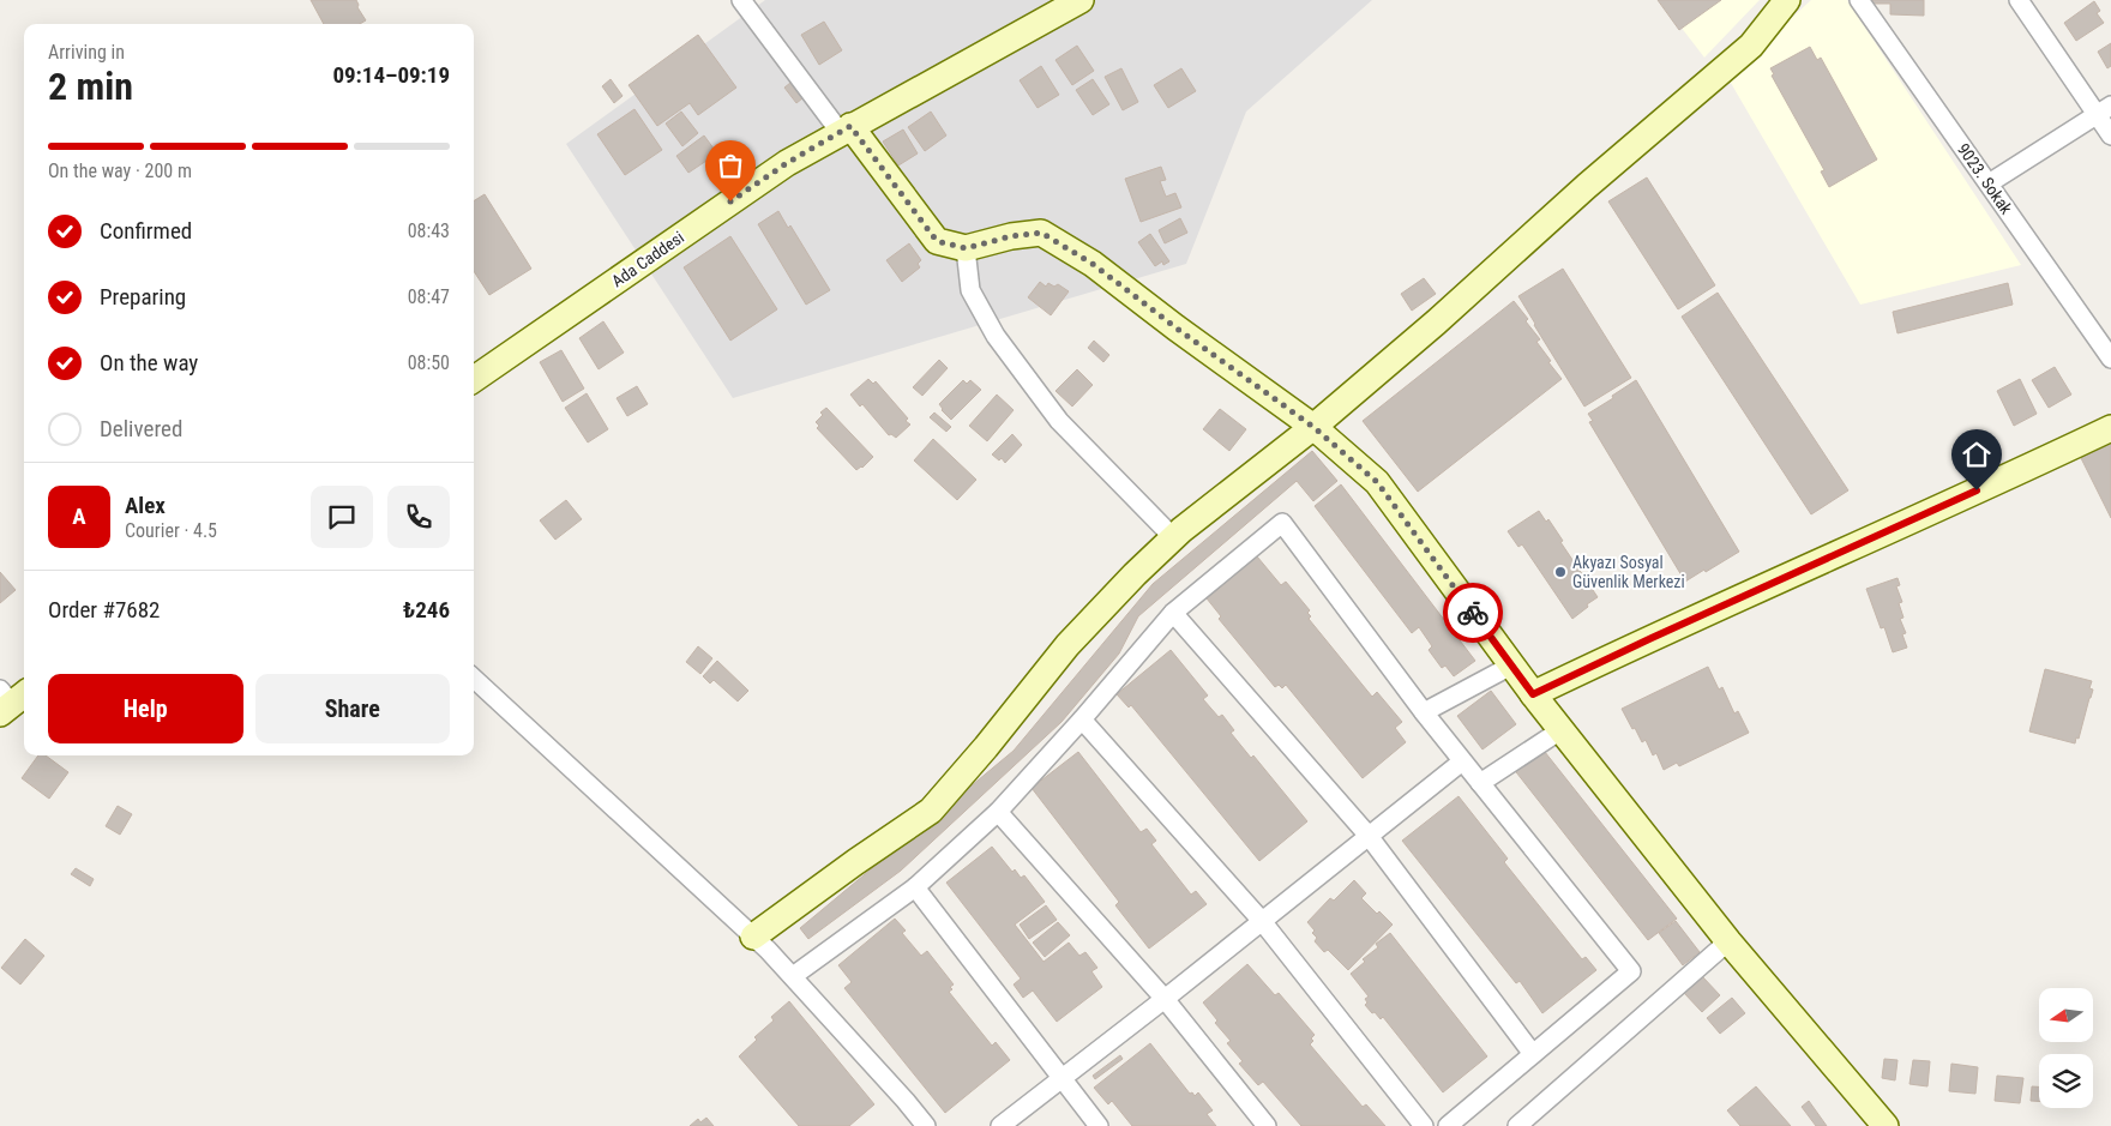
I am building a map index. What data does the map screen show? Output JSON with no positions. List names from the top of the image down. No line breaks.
{"streets":{"main road":["Ada Caddesi"],"street":["9023. Sokak"]},"places":["Akyazı Sosyal Güvenlik Merkezi"],"north":"left","page":{"heading":["2 min","Arriving in","09:14–09:19"],"panel":["Alex","Courier · 4.5","Order #7682","₺246"],"bar":"On the way · 200 m","list":[["Confirmed","08:43"],["Preparing","08:47"],["On the way","08:50"],"Delivered"],"round":"A","buttons":["Help","Share"]}}
